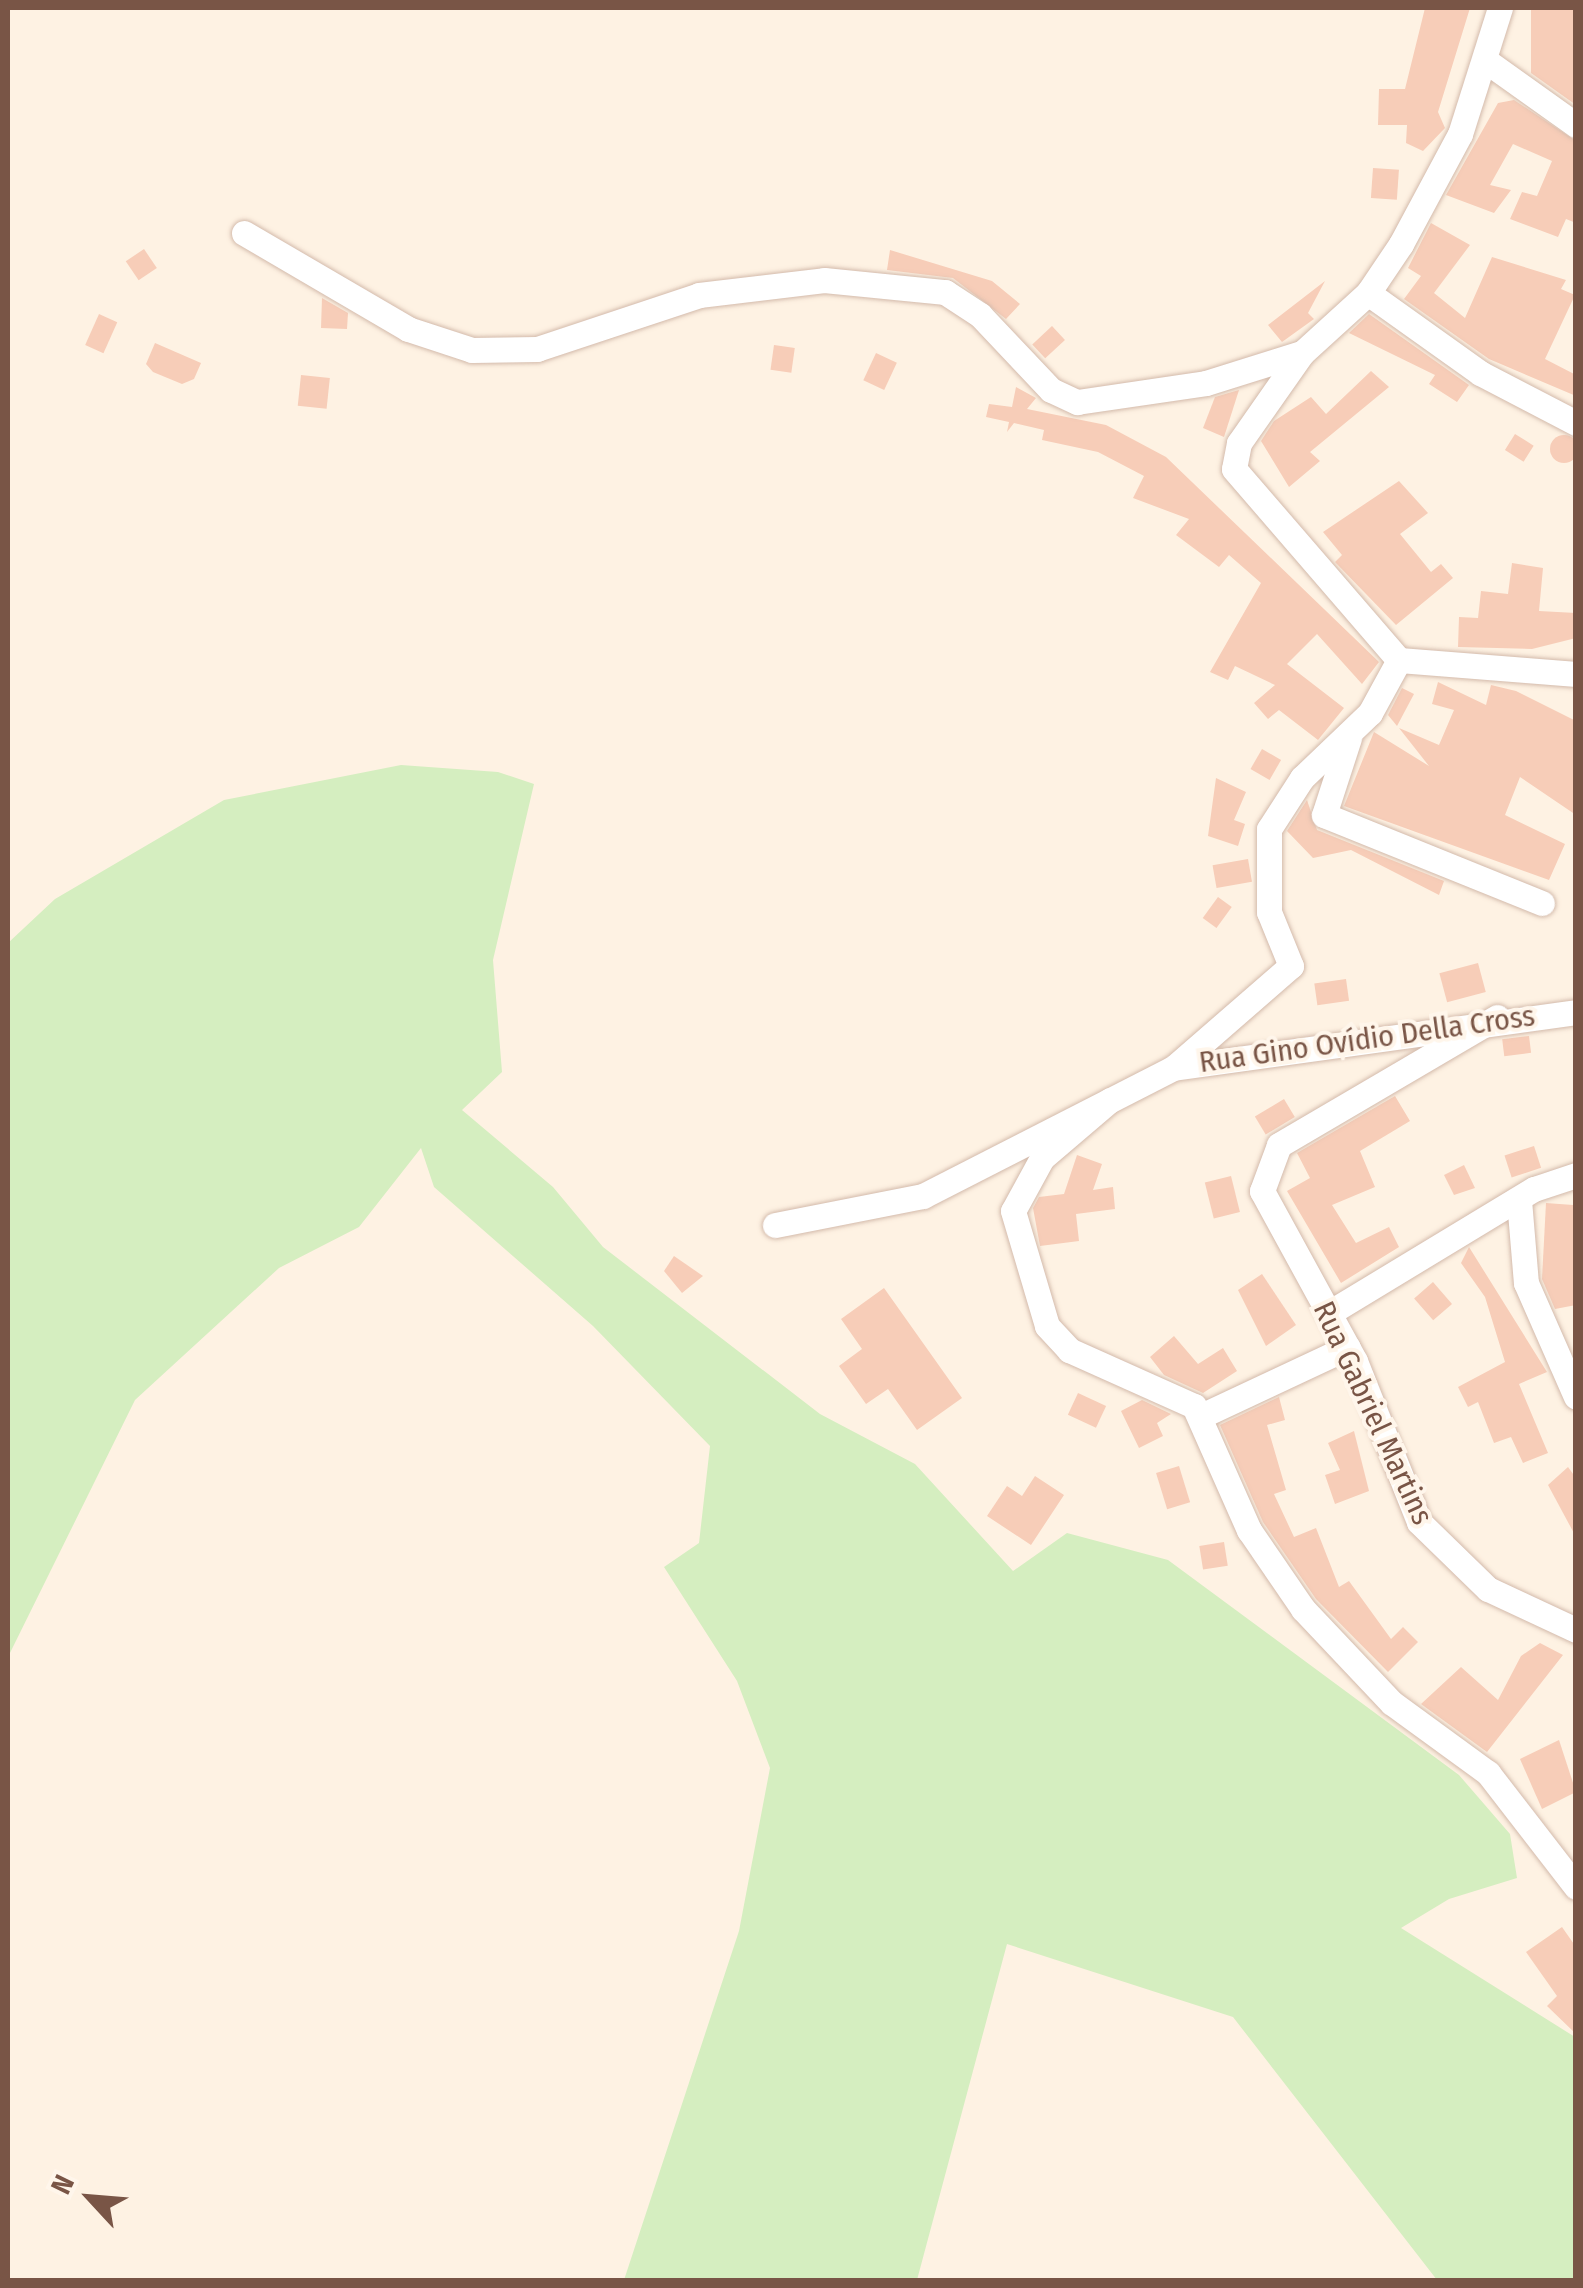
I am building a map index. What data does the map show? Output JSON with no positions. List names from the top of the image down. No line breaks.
{"streets":{"street":["Rua Gino Ovídio Della Cross","Rua Gabriel Martins"]},"crossings":[["Rua Gino Ovídio Della Cross","Rua Gabriel Martins"]],"north":"top left"}
